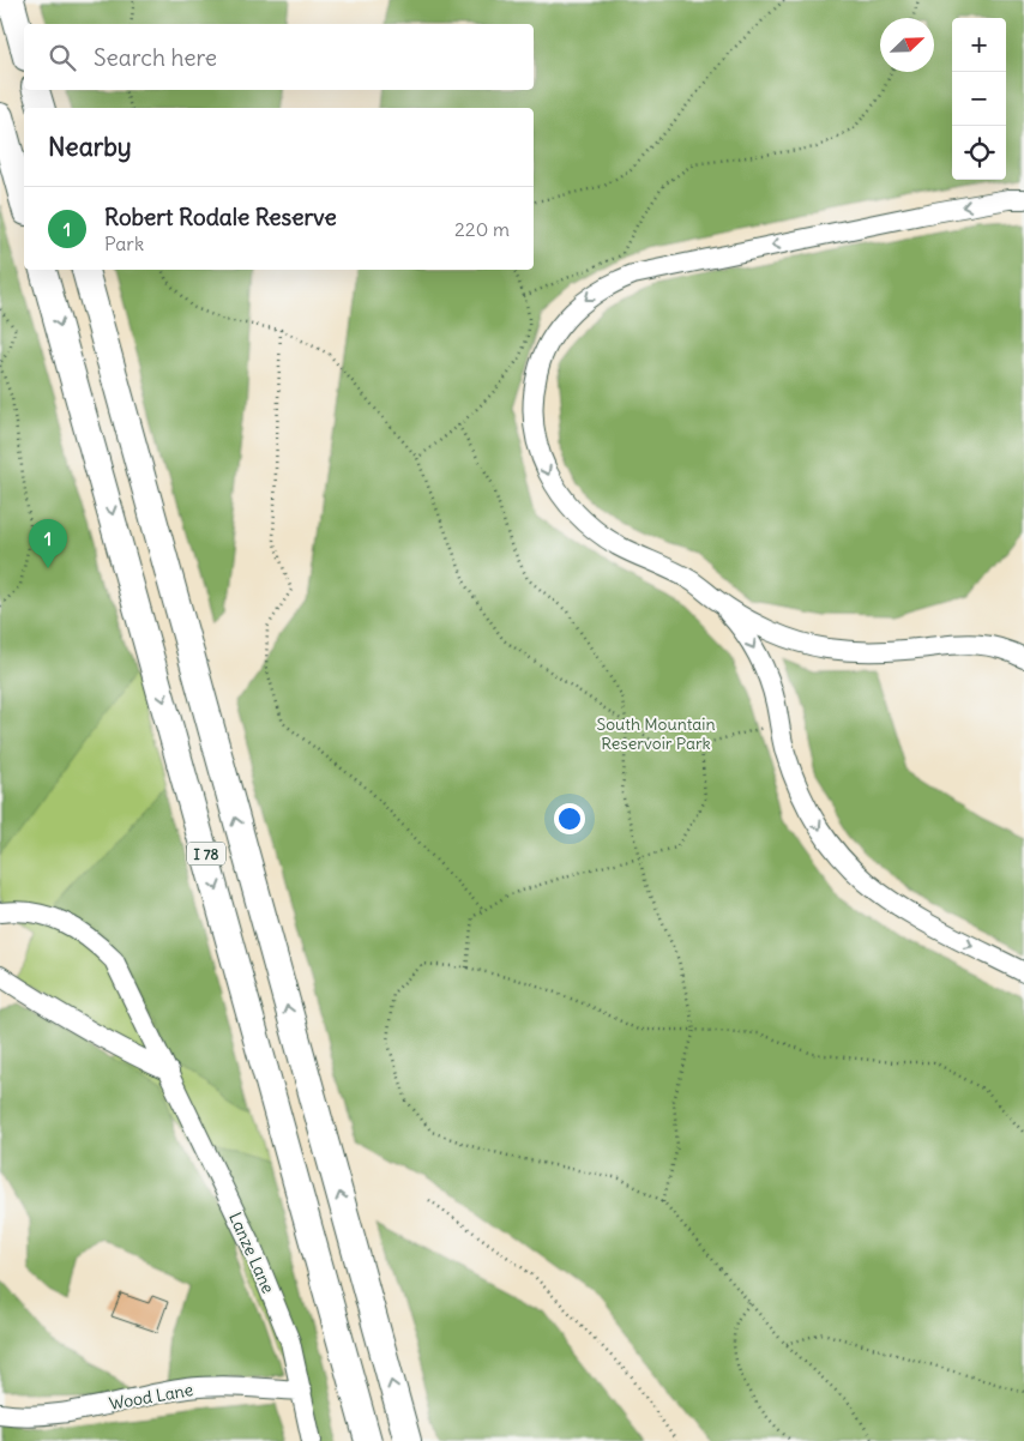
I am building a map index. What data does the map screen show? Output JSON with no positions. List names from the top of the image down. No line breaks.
{"streets":{"highway":["I 78"],"street":["Lanze Lane","Wood Lane"]},"crossings":[["Lanze Lane","Wood Lane"]],"parks":["South Mountain Reservoir Park"],"north":"top right","page":{"map_buttons":["+","−"],"search":"Search here","heading":"Nearby","list":[{"mark":"1","name":"Robert Rodale Reserve","note":"Park","value":"220 m"}],"pins":"1"}}
